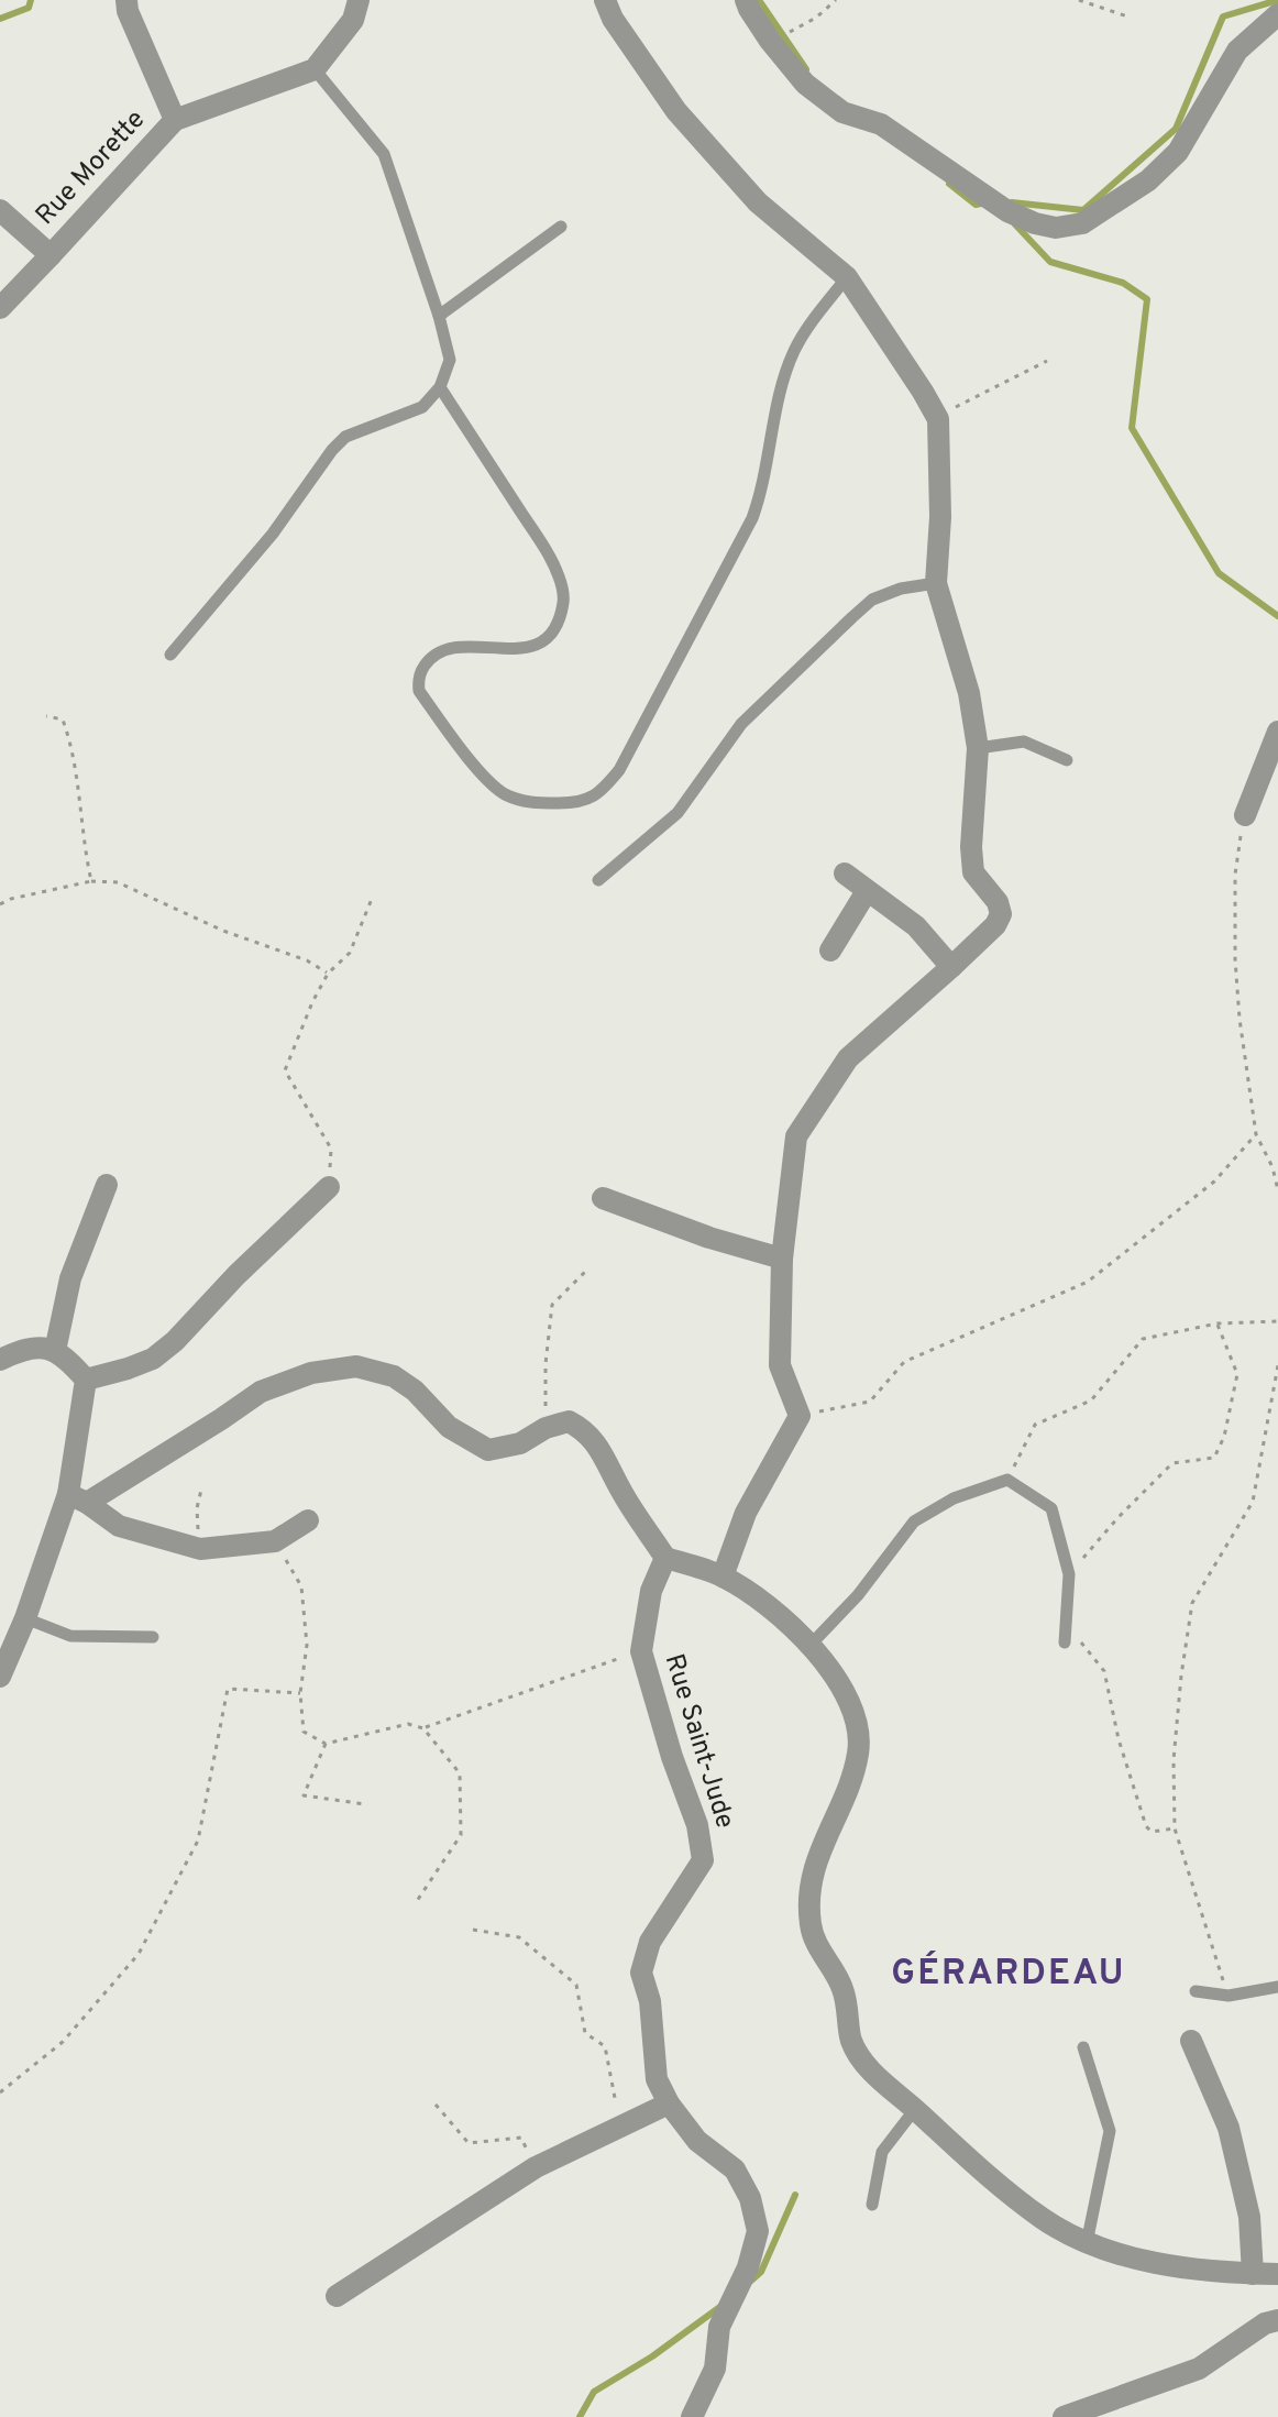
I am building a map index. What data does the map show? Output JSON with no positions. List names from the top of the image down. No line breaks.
{"streets":{"street":["Rue Morette","Rue Saint-Jude"]},"districts":["GÉRARDEAU"]}
